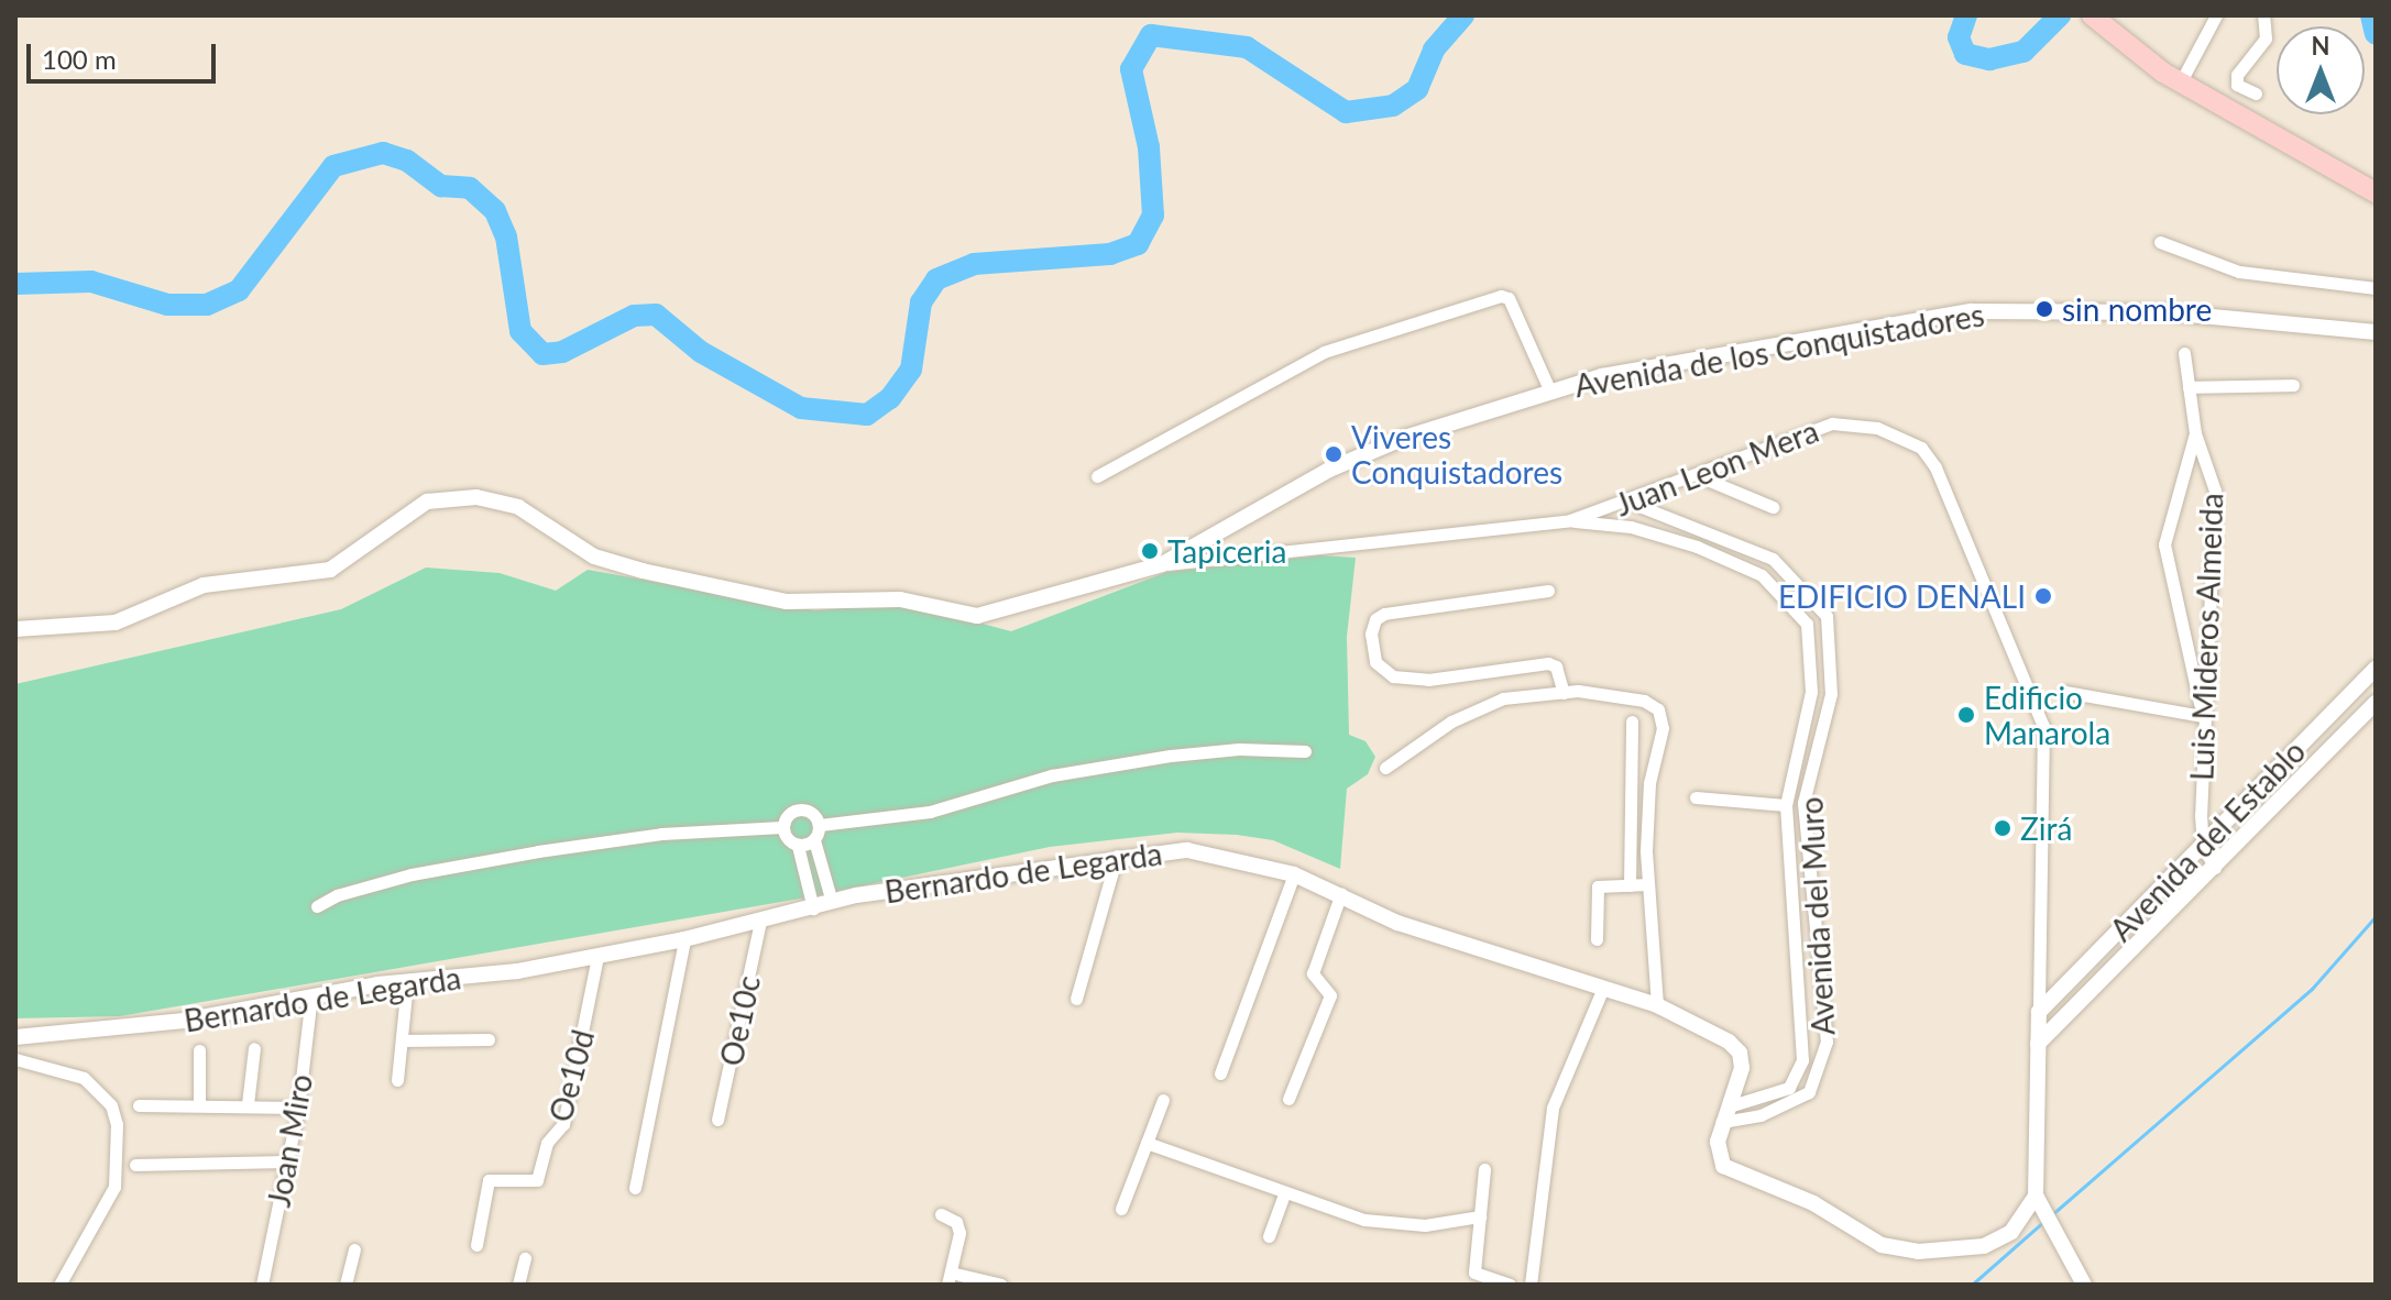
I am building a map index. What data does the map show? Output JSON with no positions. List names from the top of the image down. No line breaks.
{"streets":{"street":["Avenida de los Conquistadores","Juan Leon Mera","Luis Mideros Almeida","Avenida del Establo","Bernardo de Legarda","Avenida del Muro","Oe10c","Oe10d","Joan Miro"]},"crossings":[["Avenida de los Conquistadores","Juan Leon Mera"],["Juan Leon Mera","Avenida del Establo"],["Juan Leon Mera","Bernardo de Legarda"],["Juan Leon Mera","Avenida del Muro"],["Luis Mideros Almeida","Avenida del Establo"],["Bernardo de Legarda","Avenida del Muro"],["Bernardo de Legarda","Oe10c"],["Bernardo de Legarda","Oe10d"],["Bernardo de Legarda","Joan Miro"]],"places":["sin nombre","Viveres Conquistadores","Tapiceria","EDIFICIO DENALI","Edificio Manarola","Zirá"],"scale_bar":"100 m","north":"top"}
